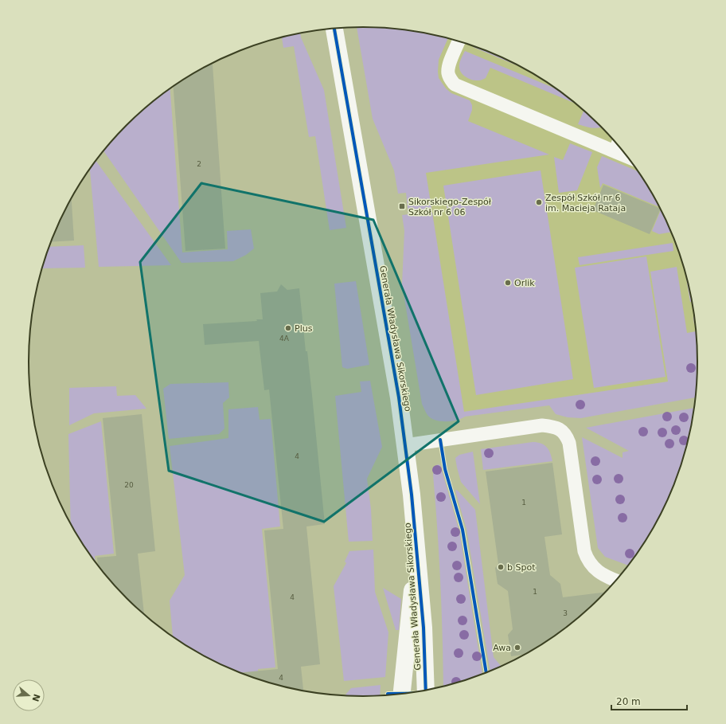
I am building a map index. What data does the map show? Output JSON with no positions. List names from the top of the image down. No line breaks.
{"streets":{"street":["Generała Władysława Sikorskiego"]},"places":{"other":["Zespół Szkół nr 6 im. Macieja Rataja","Orlik","Plus","b Spot","Awa"],"transit":["Sikorskiego-Zespół Szkół nr 6 06"]},"house_numbers":["2","4A","4","20","1","1","4","3","4"],"scale_bar":"20 m","north":"right"}
